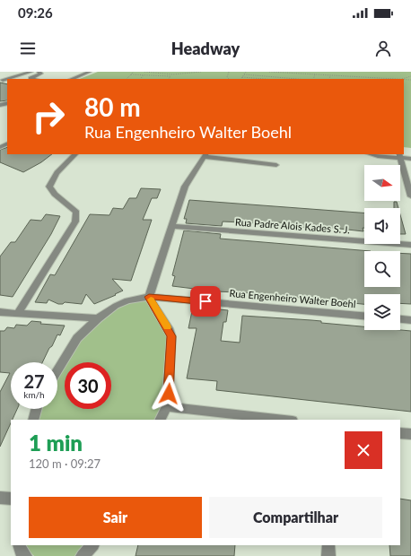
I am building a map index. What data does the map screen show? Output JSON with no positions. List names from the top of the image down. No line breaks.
{"streets":{"street":["Rua Padre Alois Kades S. J.","Rua Engenheiro Walter Boehl"]},"north":"right","page":{"status":"09:26","header":"Headway","turn":["80 m","Rua Engenheiro Walter Boehl"],"speed":"27 km/h","limit":"30","heading":["1 min","120 m · 09:27"],"buttons":["Sair","Compartilhar"]}}
